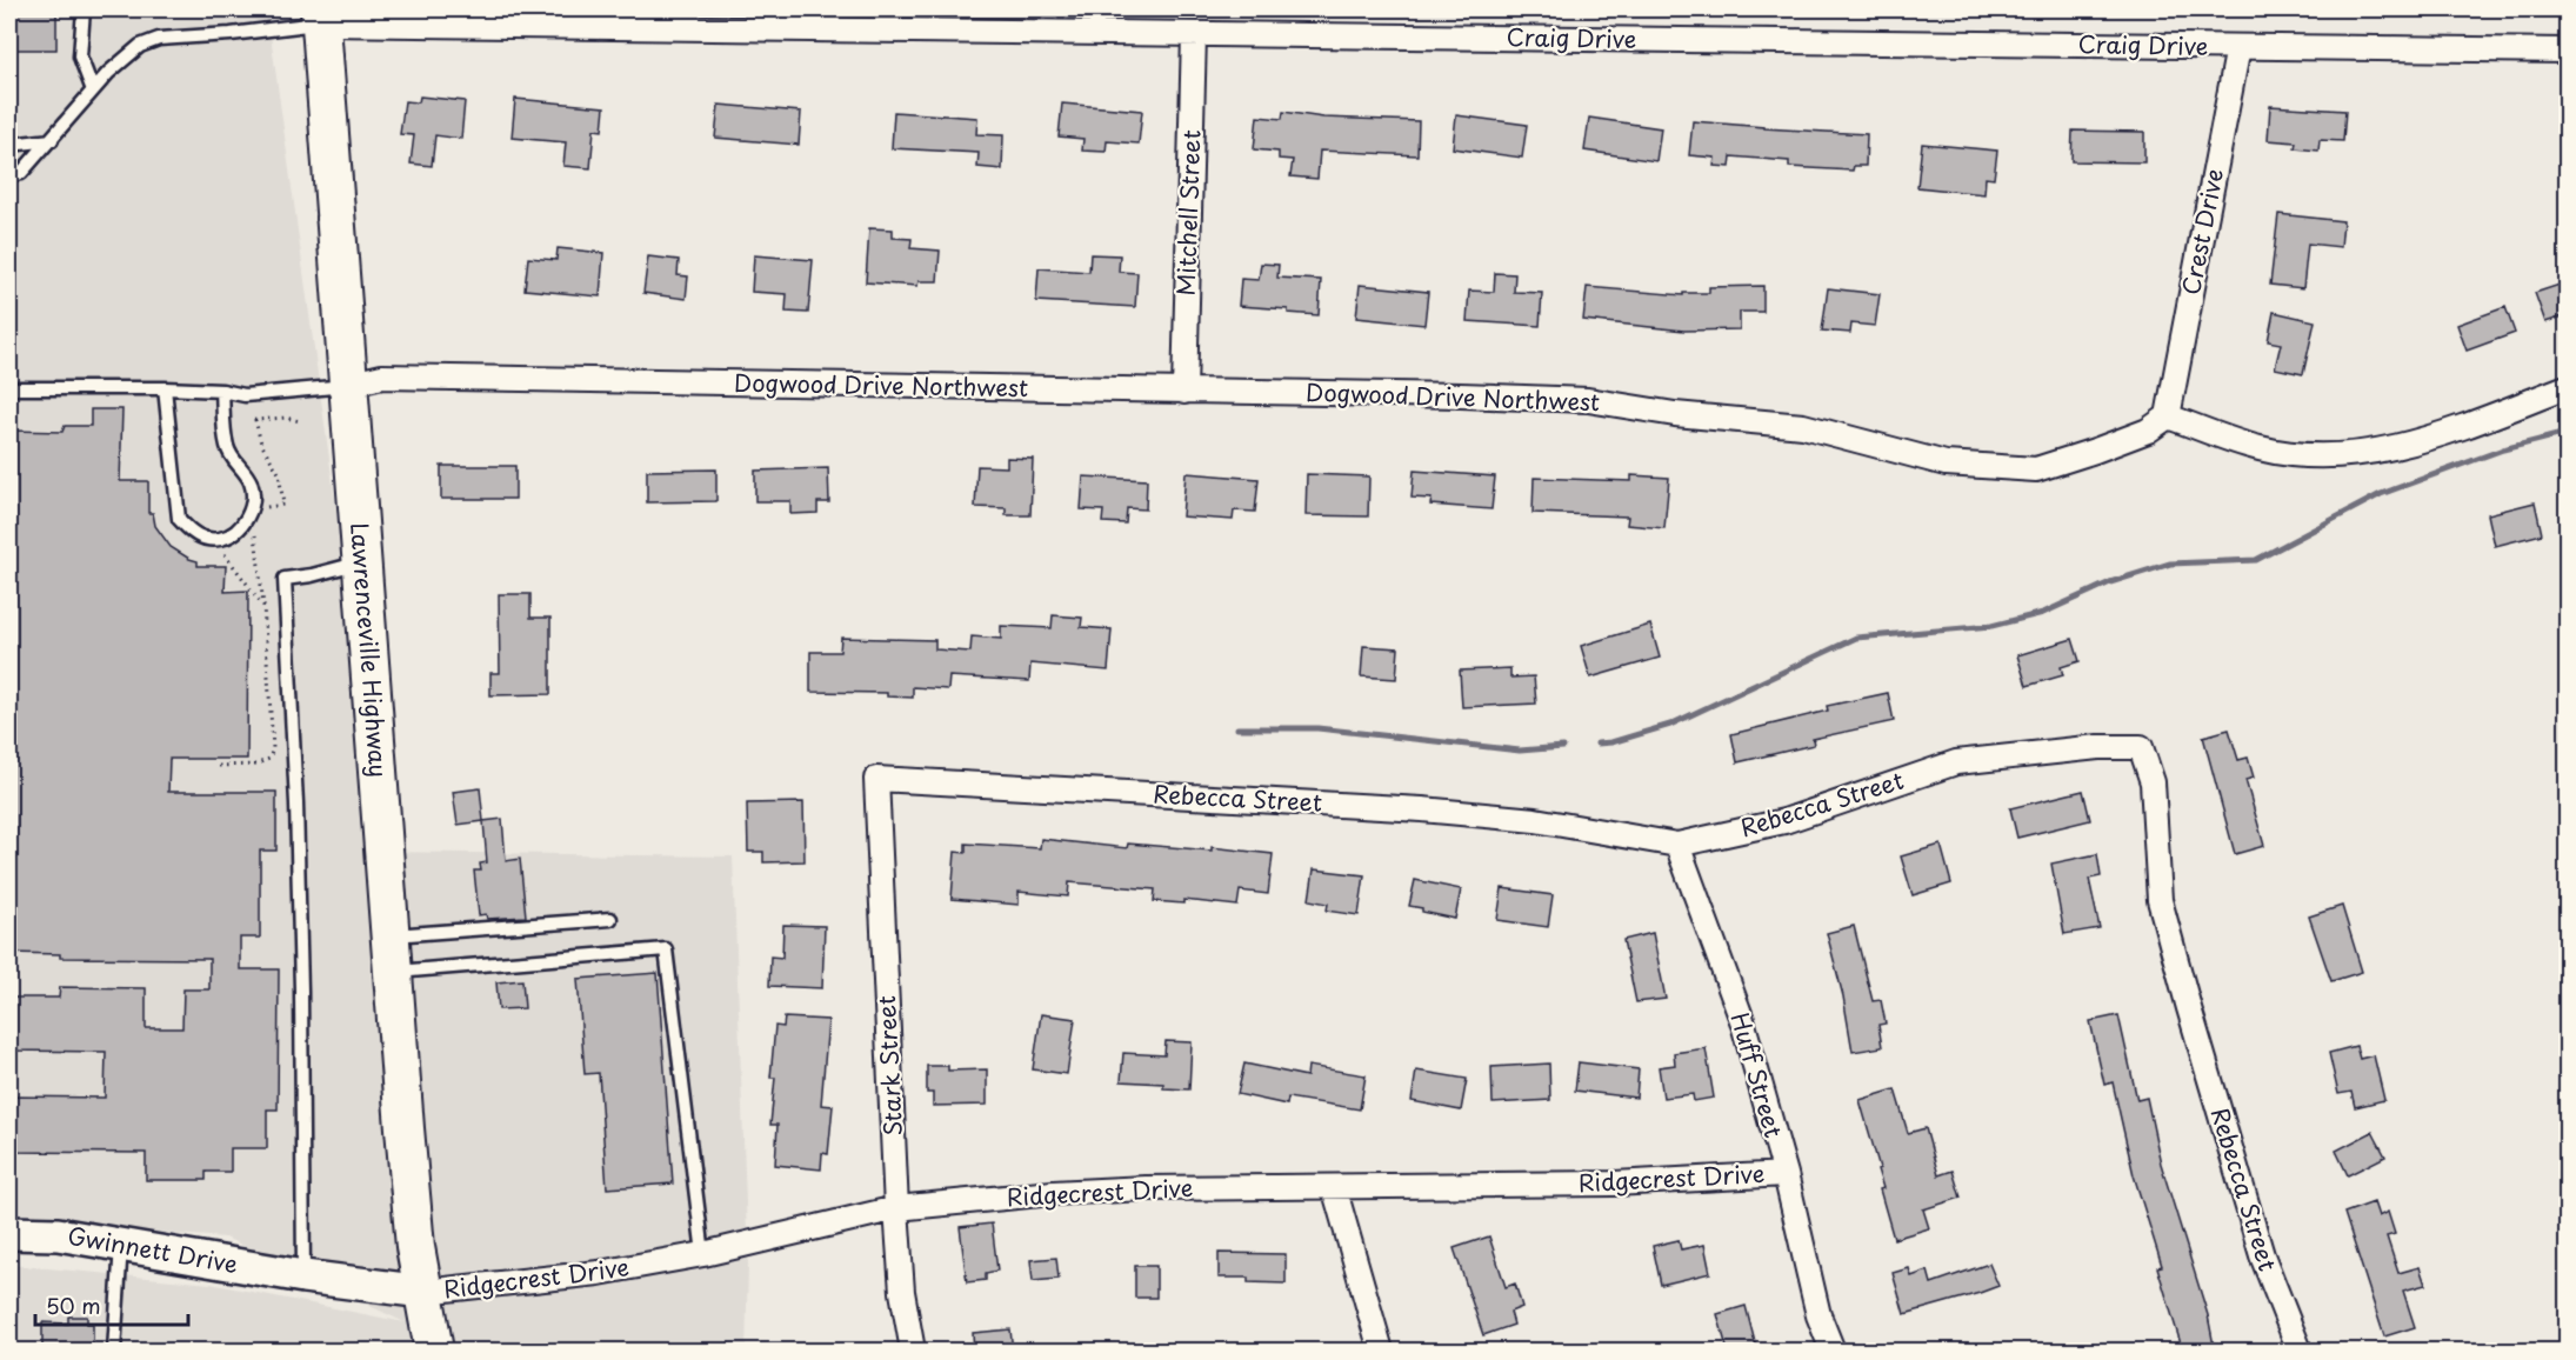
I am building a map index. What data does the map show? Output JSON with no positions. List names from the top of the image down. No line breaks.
{"streets":{"main road":["Lawrenceville Highway"],"street":["Craig Drive","Mitchell Street","Crest Drive","Dogwood Drive Northwest","Rebecca Street","Stark Street","Huff Street","Ridgecrest Drive","Gwinnett Drive"]},"crossings":[["Craig Drive","Mitchell Street"],["Craig Drive","Crest Drive"],["Craig Drive","Lawrenceville Highway"],["Mitchell Street","Dogwood Drive Northwest"],["Crest Drive","Dogwood Drive Northwest"],["Dogwood Drive Northwest","Lawrenceville Highway"],["Lawrenceville Highway","Ridgecrest Drive"],["Lawrenceville Highway","Gwinnett Drive"],["Rebecca Street","Stark Street"],["Rebecca Street","Huff Street"],["Stark Street","Ridgecrest Drive"],["Huff Street","Ridgecrest Drive"],["Ridgecrest Drive","Gwinnett Drive"]],"scale_bar":"50 m"}
